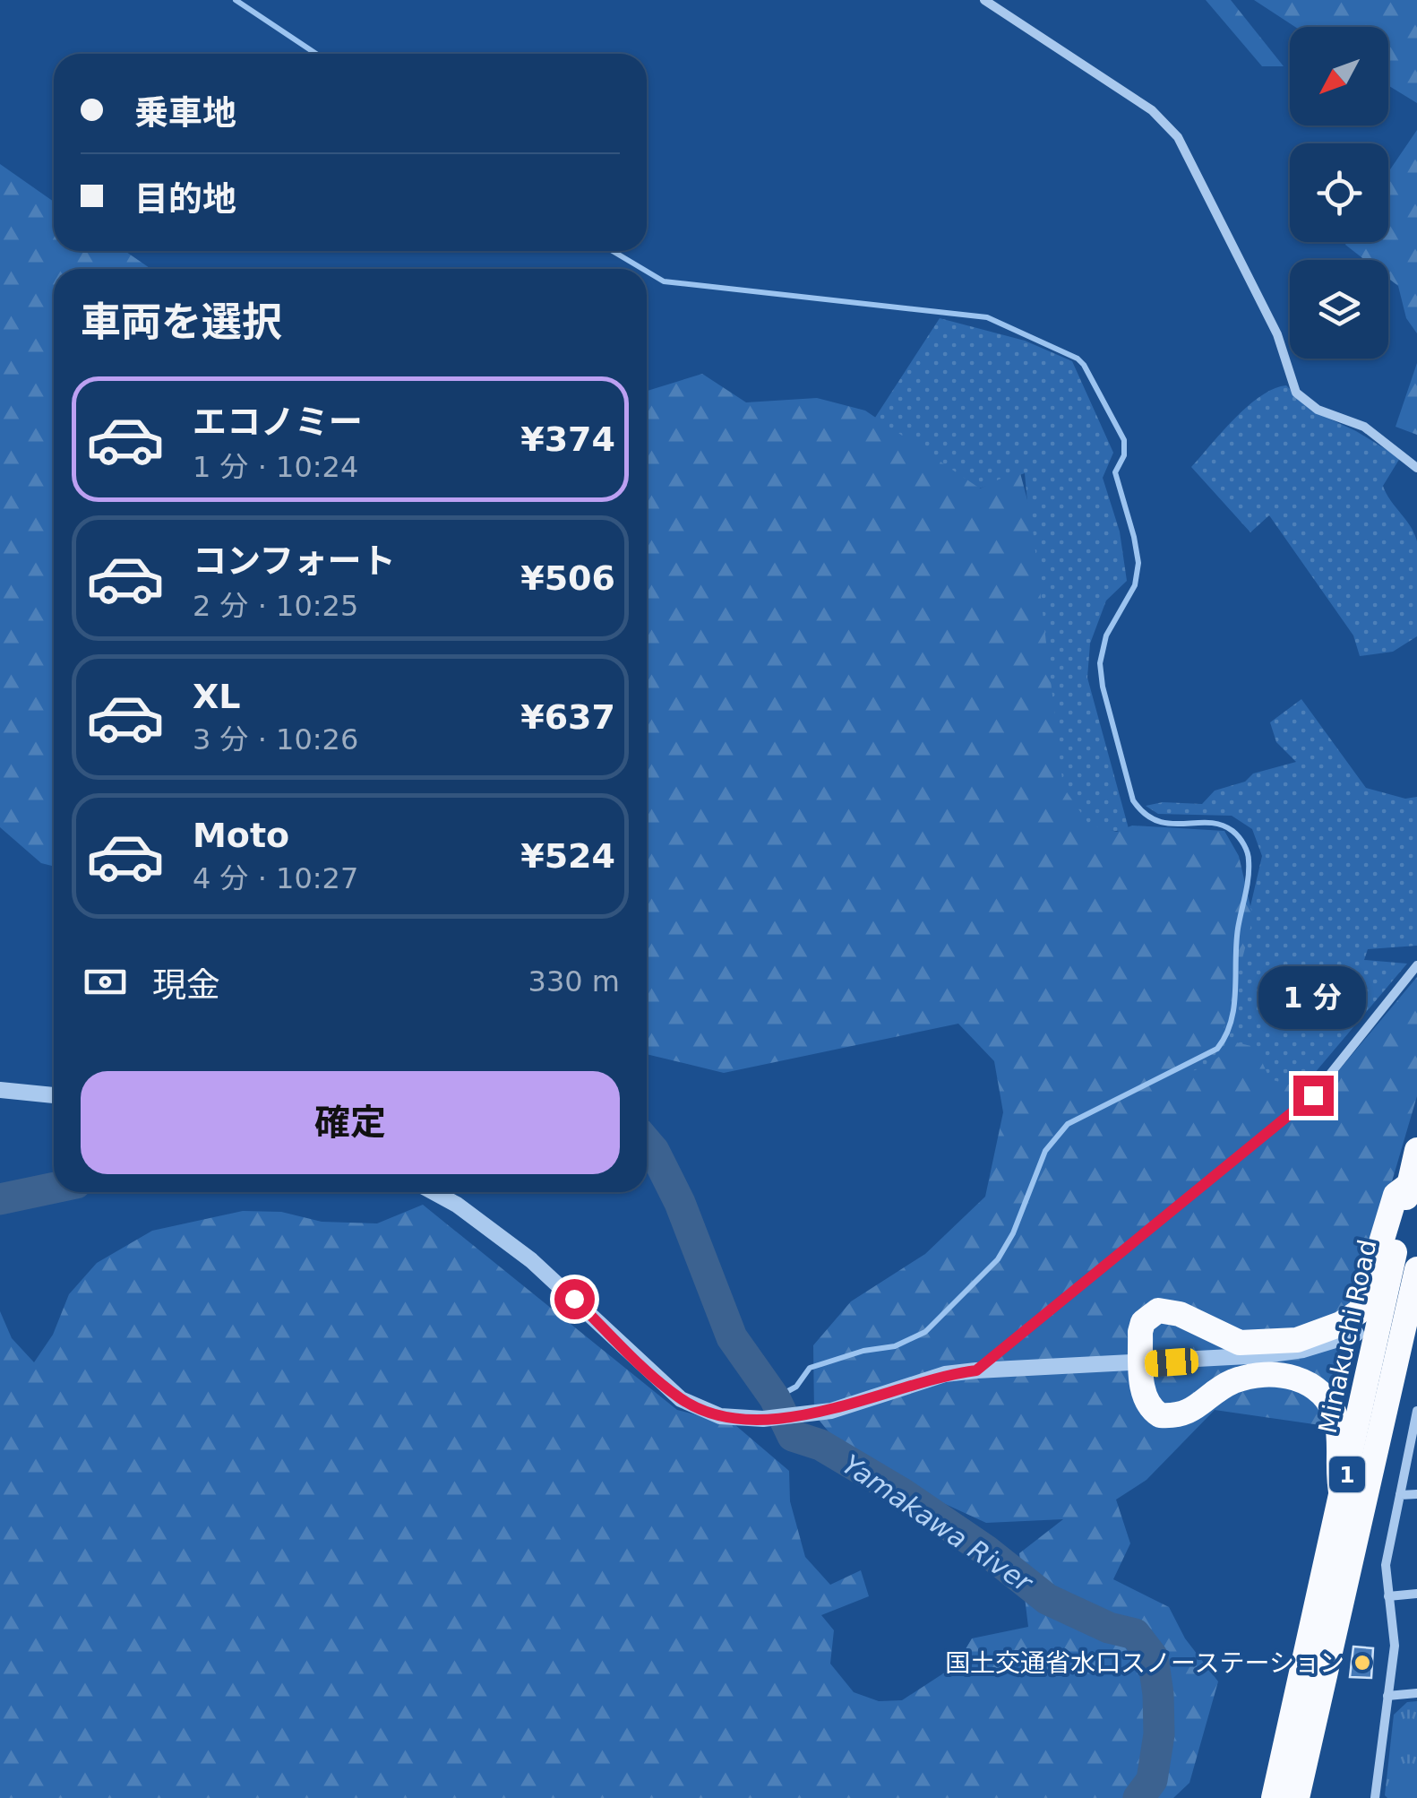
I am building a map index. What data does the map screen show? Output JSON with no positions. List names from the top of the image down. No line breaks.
{"streets":{"highway":["Minakuchi Road","1"]},"water":["Yamakawa River"],"places":["国土交通省水口スノーステーション"],"north":"bottom left","page":{"banner":["乗車地","目的地"],"heading":"車両を選択","list":[{"name":"エコノミー","note":"1 分 · 10:24","value":"¥374"},{"name":"コンフォート","note":"2 分 · 10:25","value":"¥506"},{"name":"XL","note":"3 分 · 10:26","value":"¥637"},{"name":"Moto","note":"4 分 · 10:27","value":"¥524"}],"pay":["現金","330 m"],"bubble":"1 分","buttons":"確定"}}
